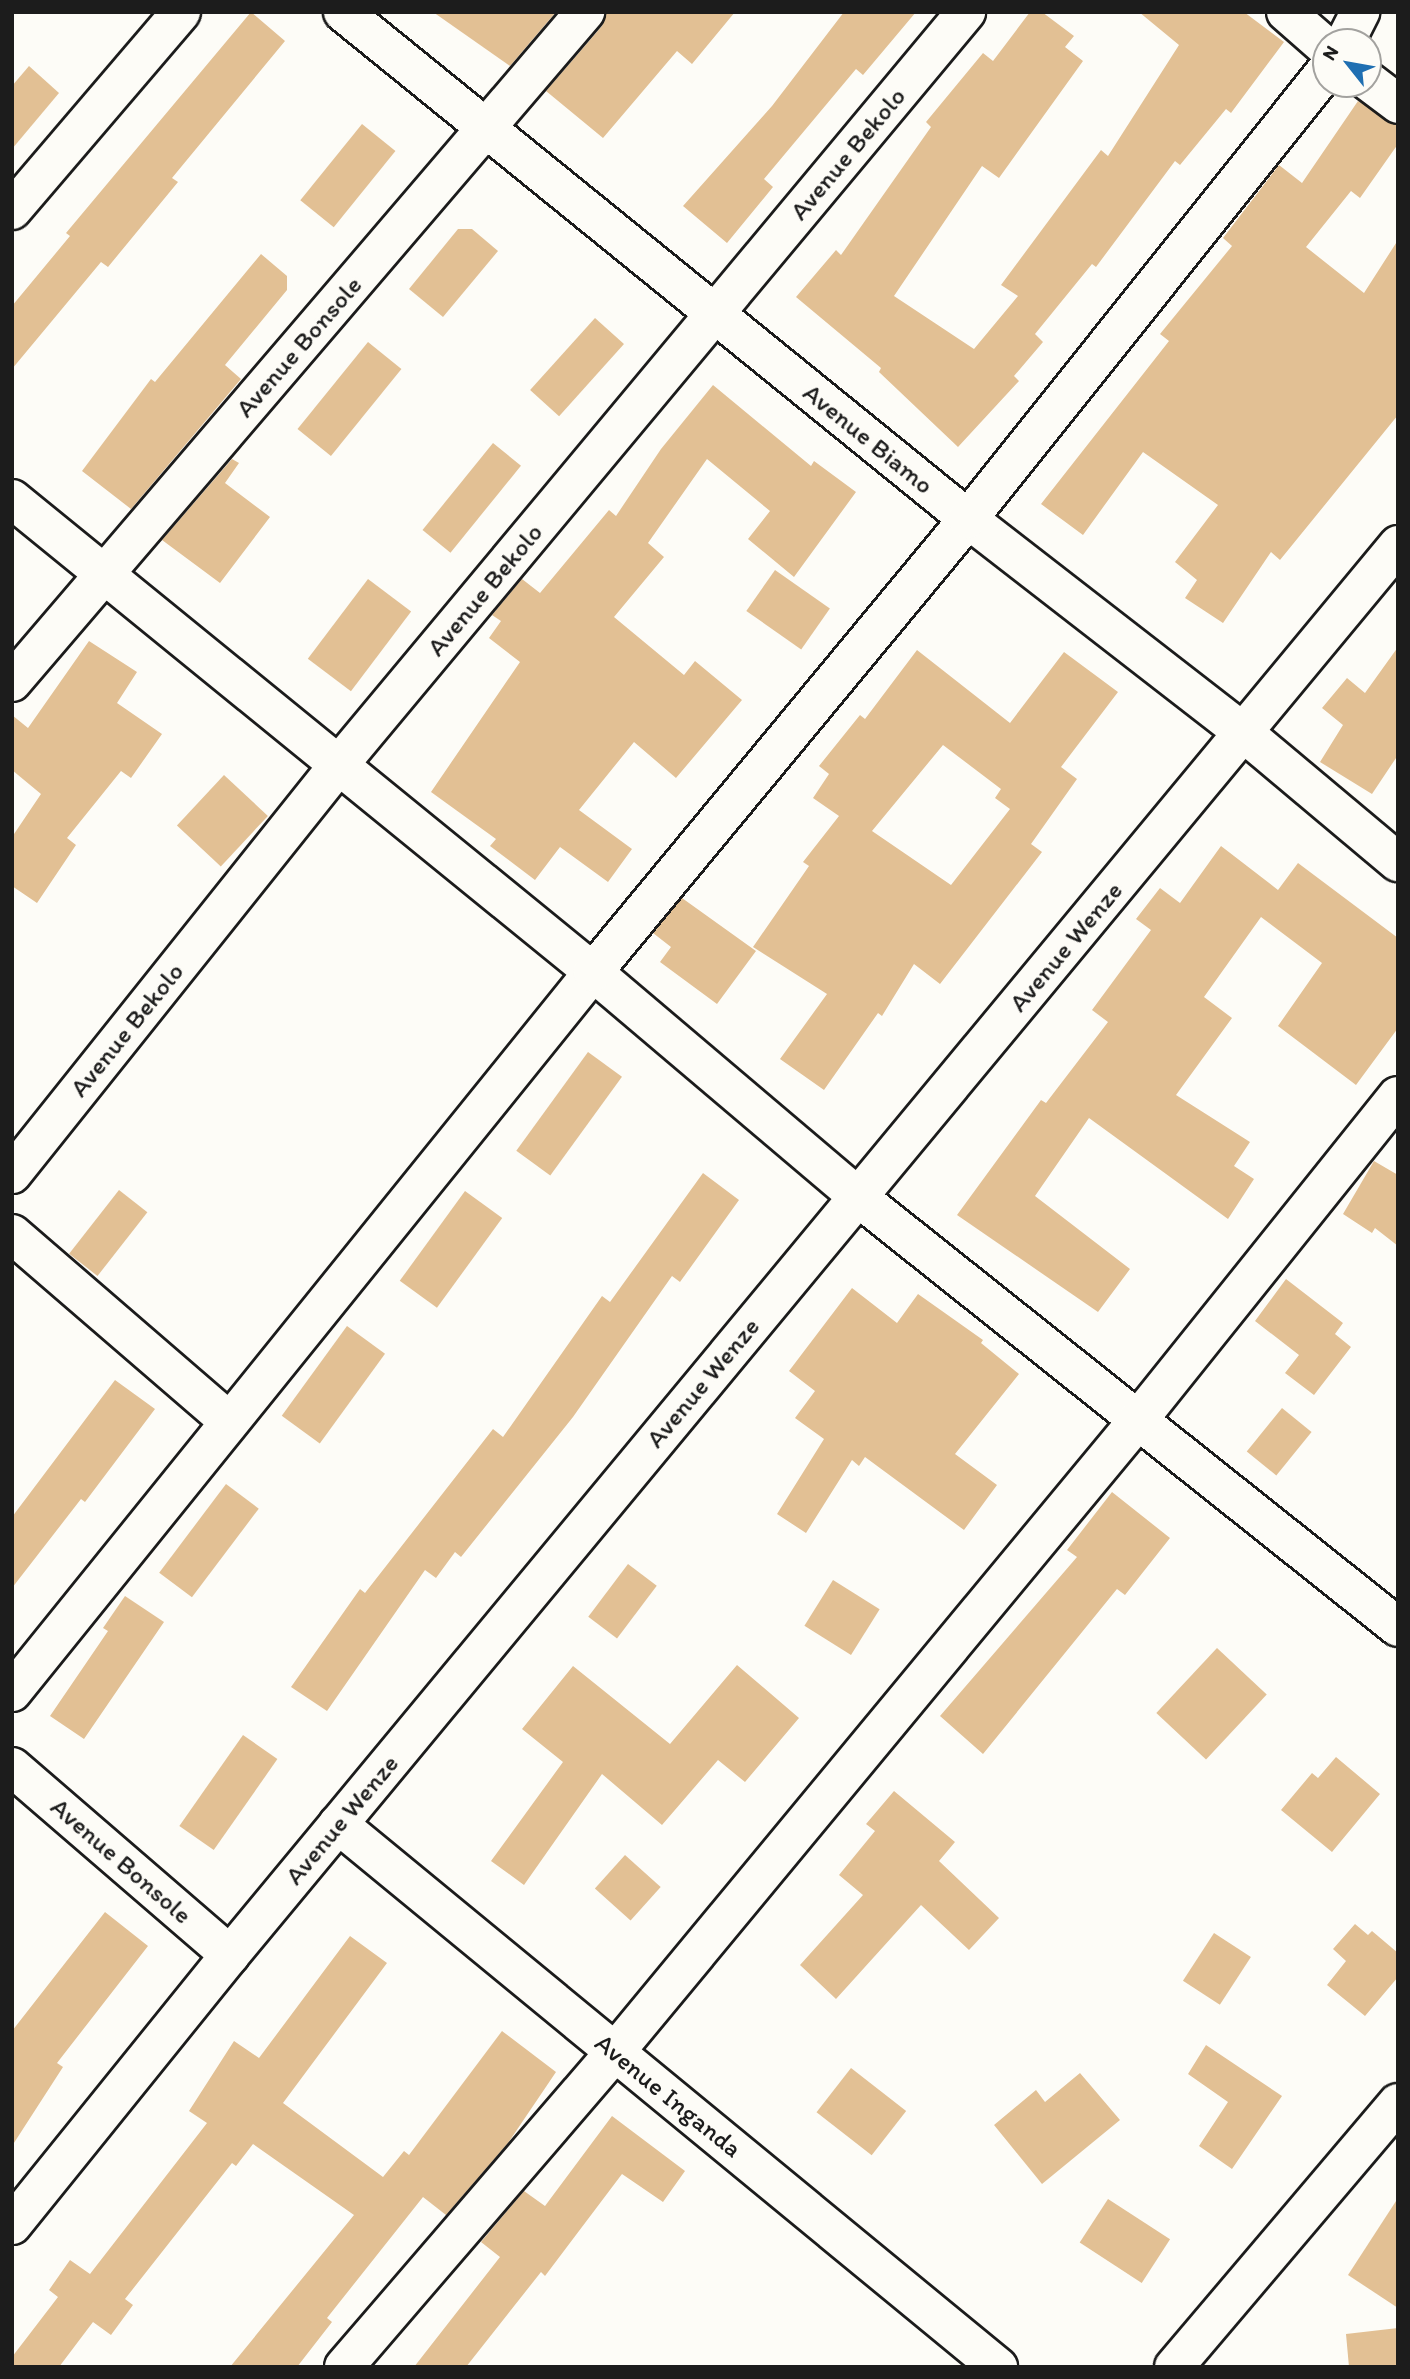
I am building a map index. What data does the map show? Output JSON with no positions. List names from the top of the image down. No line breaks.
{"streets":{"street":["Avenue Bekolo","Avenue Bonsole","Avenue Biamo","Avenue Wenze","Avenue Inganda"]},"crossings":[["Avenue Bekolo","Avenue Biamo"],["Avenue Bonsole","Avenue Biamo"],["Avenue Bonsole","Avenue Wenze"],["Avenue Biamo","Avenue Wenze"],["Avenue Wenze","Avenue Inganda"]],"north":"top left"}
